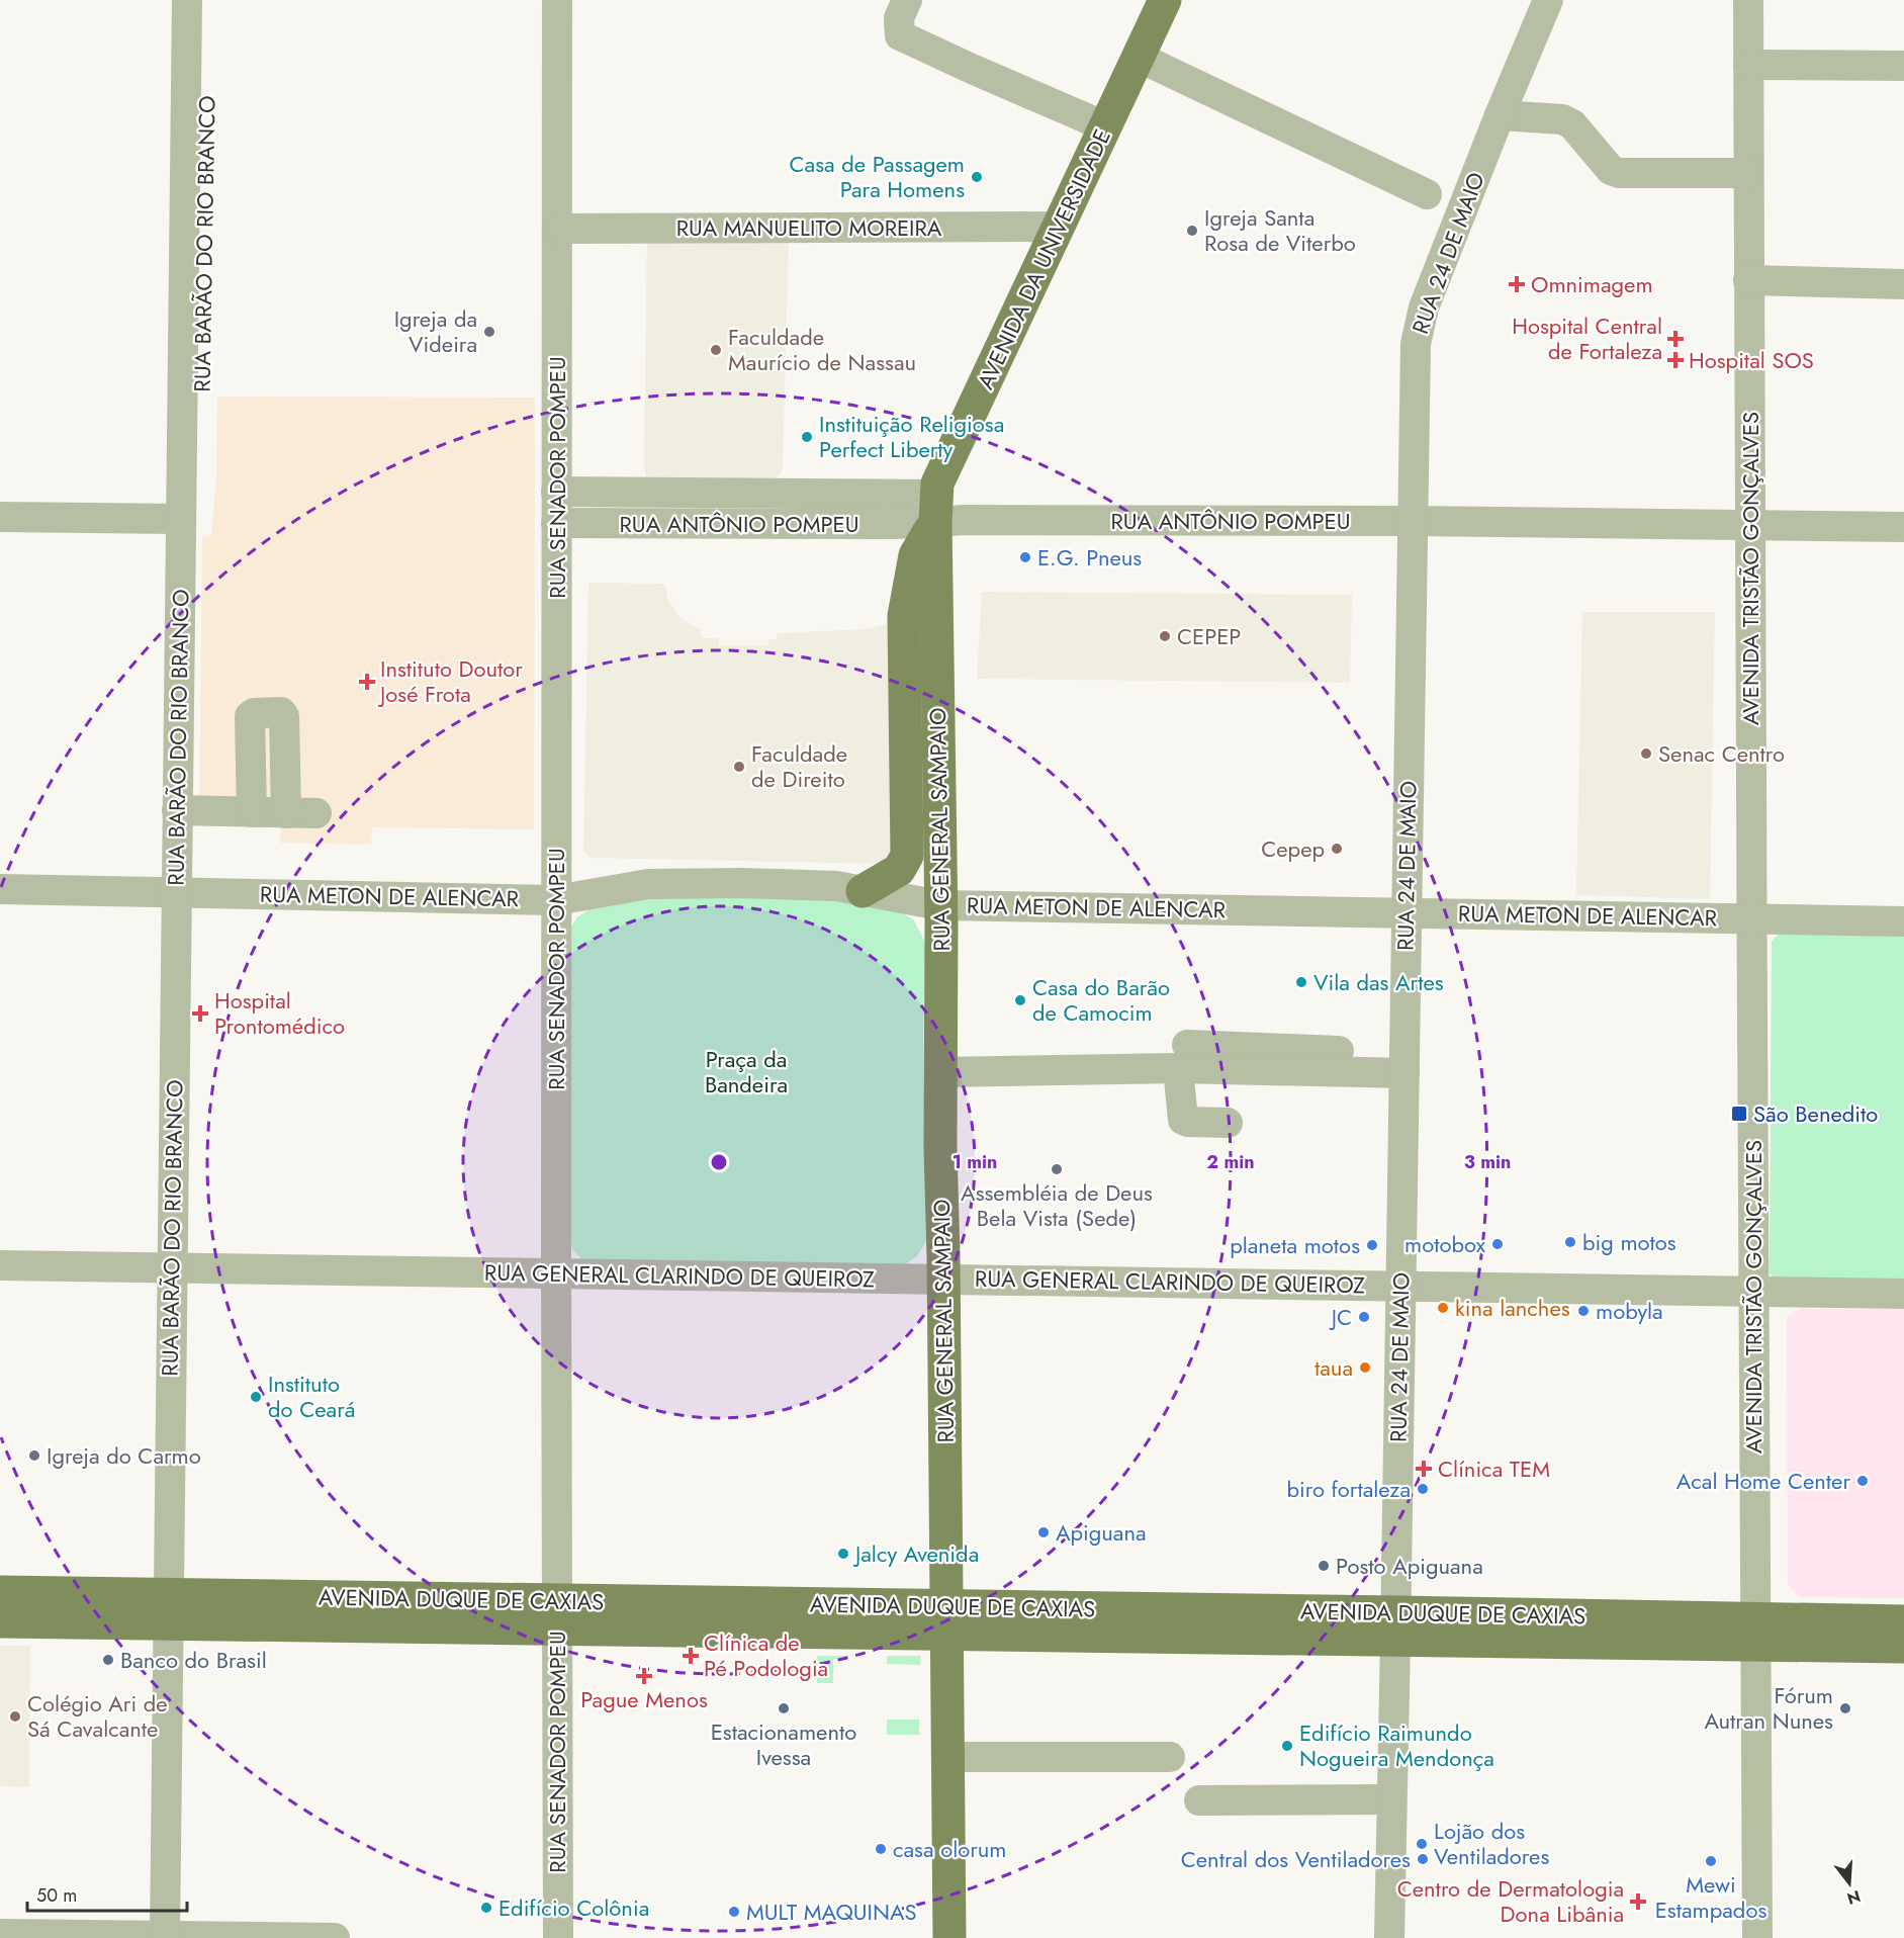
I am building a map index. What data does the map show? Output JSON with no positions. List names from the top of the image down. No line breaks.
{"streets":{"main road":["AVENIDA DA UNIVERSIDADE","RUA GENERAL SAMPAIO","AVENIDA DUQUE DE CAXIAS"],"street":["RUA MANUELITO MOREIRA","RUA BARÃO DO RIO BRANCO","RUA 24 DE MAIO","RUA SENADOR POMPEU","RUA ANTÔNIO POMPEU","AVENIDA TRISTÃO GONÇALVES","RUA METON DE ALENCAR","RUA GENERAL CLARINDO DE QUEIROZ"]},"crossings":[["RUA MANUELITO MOREIRA","AVENIDA DA UNIVERSIDADE"],["RUA MANUELITO MOREIRA","RUA SENADOR POMPEU"],["RUA BARÃO DO RIO BRANCO","RUA METON DE ALENCAR"],["RUA BARÃO DO RIO BRANCO","RUA GENERAL CLARINDO DE QUEIROZ"],["RUA BARÃO DO RIO BRANCO","AVENIDA DUQUE DE CAXIAS"],["RUA 24 DE MAIO","RUA ANTÔNIO POMPEU"],["RUA 24 DE MAIO","RUA METON DE ALENCAR"],["RUA 24 DE MAIO","RUA GENERAL CLARINDO DE QUEIROZ"],["RUA 24 DE MAIO","AVENIDA DUQUE DE CAXIAS"],["AVENIDA DA UNIVERSIDADE","RUA ANTÔNIO POMPEU"],["AVENIDA DA UNIVERSIDADE","RUA GENERAL SAMPAIO"],["RUA SENADOR POMPEU","RUA ANTÔNIO POMPEU"],["RUA SENADOR POMPEU","RUA METON DE ALENCAR"],["RUA SENADOR POMPEU","RUA GENERAL CLARINDO DE QUEIROZ"],["RUA SENADOR POMPEU","AVENIDA DUQUE DE CAXIAS"],["RUA ANTÔNIO POMPEU","AVENIDA TRISTÃO GONÇALVES"],["RUA ANTÔNIO POMPEU","RUA GENERAL SAMPAIO"],["AVENIDA TRISTÃO GONÇALVES","RUA METON DE ALENCAR"],["AVENIDA TRISTÃO GONÇALVES","RUA GENERAL CLARINDO DE QUEIROZ"],["AVENIDA TRISTÃO GONÇALVES","AVENIDA DUQUE DE CAXIAS"],["RUA GENERAL SAMPAIO","RUA METON DE ALENCAR"],["RUA GENERAL SAMPAIO","RUA GENERAL CLARINDO DE QUEIROZ"],["RUA GENERAL SAMPAIO","AVENIDA DUQUE DE CAXIAS"]],"parks":["Praça da Bandeira"],"places":{"other":["Casa de Passagem Para Homens","Igreja Santa Rosa de Viterbo","Igreja da Videira","Faculdade Maurício de Nassau","Instituição Religiosa Perfect Liberty","E.G. Pneus","CEPEP","Senac Centro","Faculdade de Direito","Cepep","Vila das Artes","Casa do Barão de Camocim","Assembléia de Deus Bela Vista (Sede)","big motos","motobox","planeta motos","kina lanches","mobyla","JC","taua","Instituto do Ceará","Igreja do Carmo","Acal Home Center","biro fortaleza","Apiguana","Jalcy Avenida","Posto Apiguana","Banco do Brasil","Estacionamento Ivessa","Fórum Autran Nunes","Colégio Ari de Sá Cavalcante","Edifício Raimundo Nogueira Mendonça","Lojão dos Ventiladores","casa olorum","Central dos Ventiladores","Mewi Estampados","Edifício Colônia","MULT MAQUINAS"],"health":["Omnimagem","Hospital Central de Fortaleza","Hospital SOS","Instituto Doutor José Frota","Hospital Prontomédico","Clínica TEM","Clínica de Pé Podologia","Pague Menos","Centro de Dermatologia Dona Libânia"],"transit":["São Benedito"]},"scale_bar":"50 m","north":"bottom","rings":["1 min","2 min","3 min"]}
